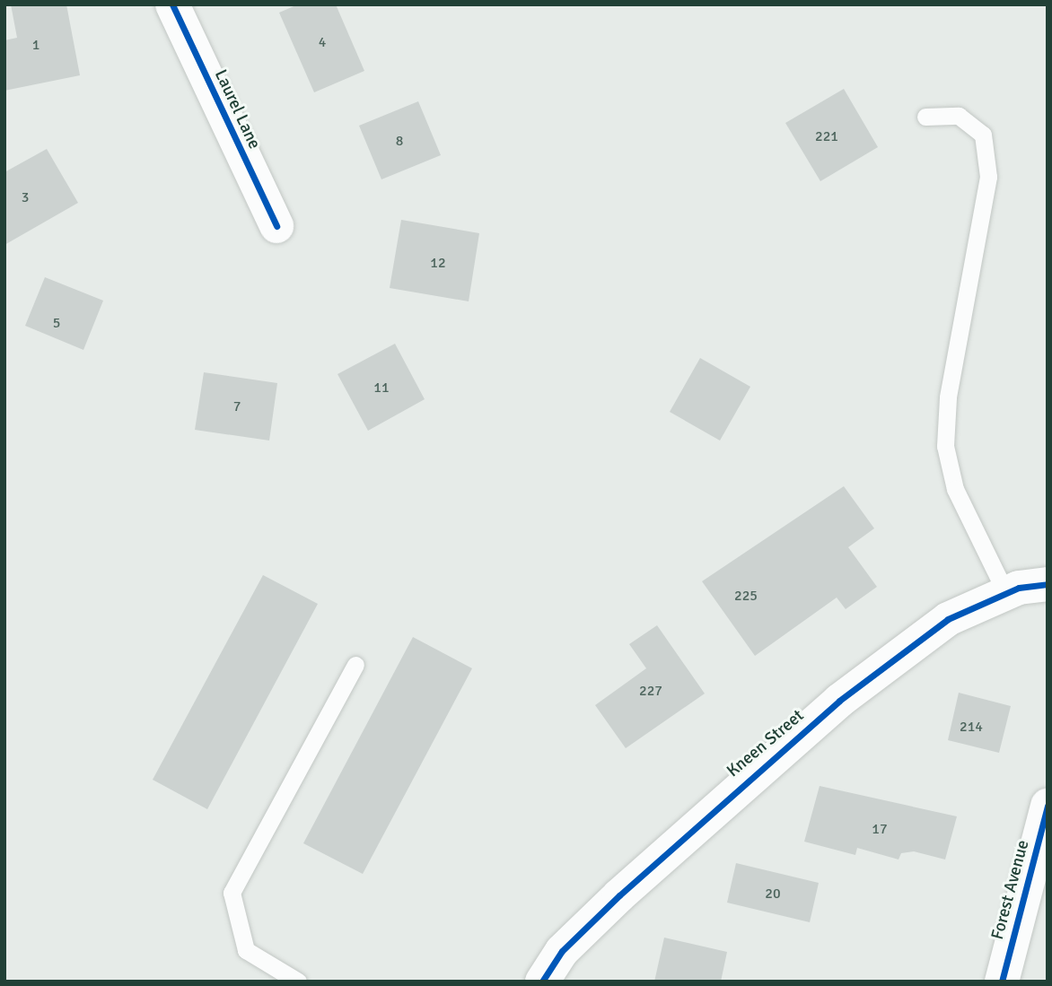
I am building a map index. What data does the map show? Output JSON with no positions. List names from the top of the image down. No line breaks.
{"streets":{"street":["Laurel Lane","Kneen Street","Forest Avenue"]},"house_numbers":["4","1","221","8","3","12","5","11","7","225","227","214","17","20"]}
